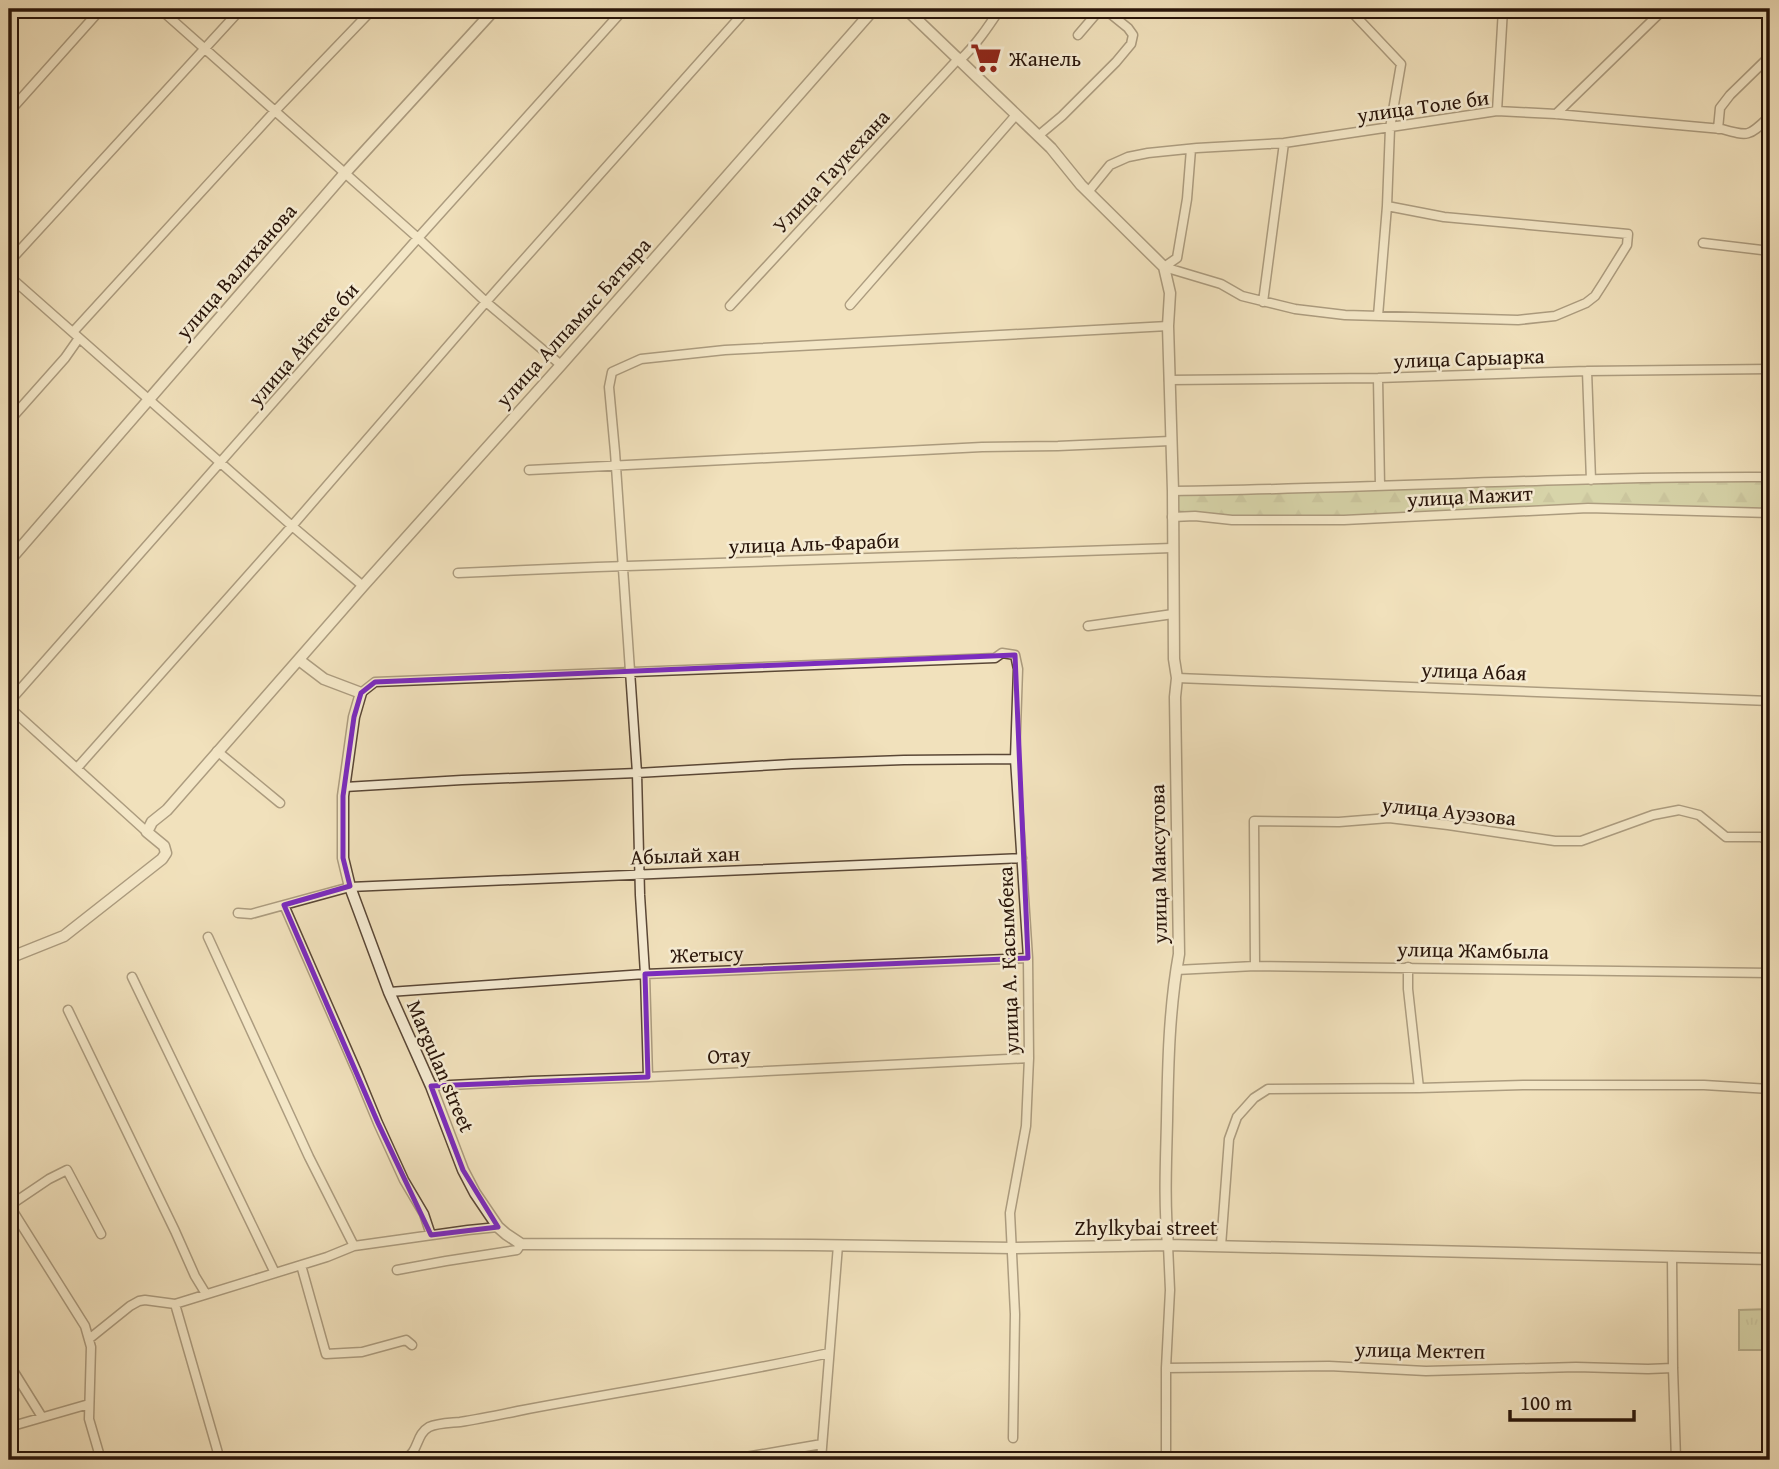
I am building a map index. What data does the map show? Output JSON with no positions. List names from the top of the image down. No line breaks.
{"streets":{"street":["улица Толе би","Улица Таукехана","улица Валиханова","улица Алпамыс Батыра","улица Айтеке би","улица Сарыарка","улица Мажит","улица Аль-Фараби","улица Абая","улица Ауэзова","Абылай хан","улица Максутова","улица Жамбыла","Жетысу","улица А. Касымбека","Отау","Margulan street","Zhylkybai street","улица Мектеп"]},"crossings":[["улица Сарыарка","улица Максутова"],["улица Мажит","улица Максутова"],["улица Аль-Фараби","улица Максутова"],["улица Абая","улица Максутова"],["улица Ауэзова","улица Жамбыла"],["Абылай хан","улица А. Касымбека"],["Абылай хан","Margulan street"],["улица Максутова","улица Жамбыла"],["улица Максутова","Zhylkybai street"],["улица Максутова","улица Мектеп"],["Жетысу","улица А. Касымбека"],["Жетысу","Margulan street"],["улица А. Касымбека","Отау"],["улица А. Касымбека","Zhylkybai street"],["Отау","Margulan street"],["Margulan street","Zhylkybai street"]],"places":{"supermarket":["Жанель"]},"scale_bar":"100 m"}
